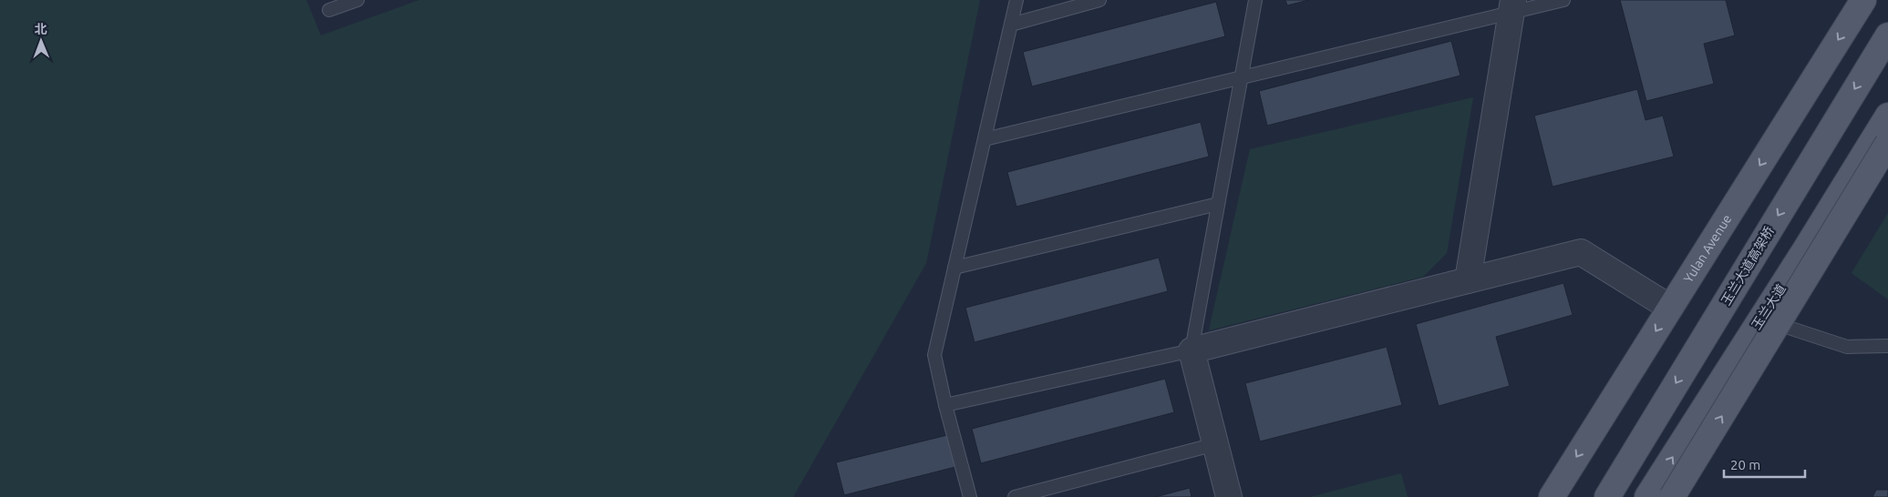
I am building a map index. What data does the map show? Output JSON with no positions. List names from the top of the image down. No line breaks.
{"streets":{"main road":["Yulan Avenue","玉兰大道高架桥","玉兰大道"]},"scale_bar":"20 m","north":"top"}
